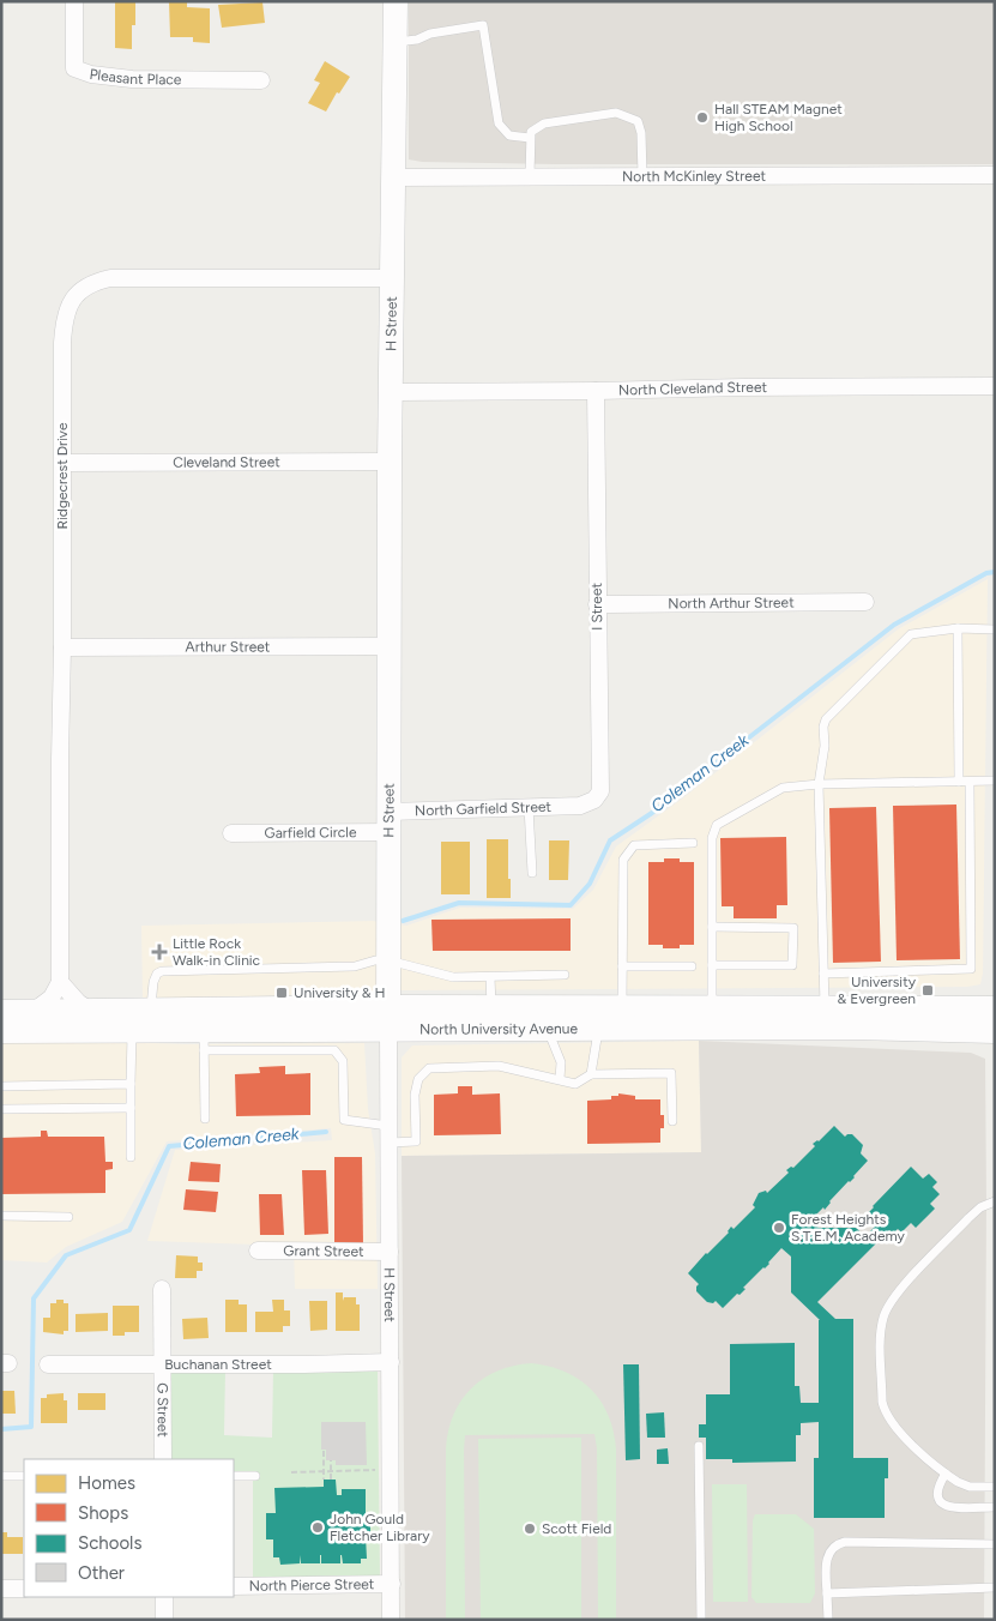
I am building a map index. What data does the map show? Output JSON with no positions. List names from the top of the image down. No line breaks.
{"streets":{"main road":["H Street","North University Avenue"],"street":["Pleasant Place","North McKinley Street","North Cleveland Street","Cleveland Street","Ridgecrest Drive","North Arthur Street","I Street","Arthur Street","North Garfield Street","Garfield Circle","Grant Street","Buchanan Street","G Street","North Pierce Street"]},"crossings":[["North McKinley Street","H Street"],["H Street","North Cleveland Street"],["H Street","Cleveland Street"],["H Street","Ridgecrest Drive"],["H Street","Arthur Street"],["H Street","North Garfield Street"],["H Street","Garfield Circle"],["H Street","North University Avenue"],["H Street","Grant Street"],["H Street","Buchanan Street"],["H Street","North Pierce Street"],["North Cleveland Street","I Street"],["Cleveland Street","Ridgecrest Drive"],["Ridgecrest Drive","Arthur Street"],["North Arthur Street","I Street"],["I Street","North Garfield Street"],["North Garfield Street","Garfield Circle"],["Buchanan Street","G Street"]],"water":["Coleman Creek"],"places":{"other":["Hall STEAM Magnet High School","Forest Heights S.T.E.M. Academy","John Gould Fletcher Library","Scott Field"],"health":["Little Rock Walk-in Clinic"],"transit":["University & Evergreen","University & H"]},"legend":["Homes","Shops","Schools","Other"]}
